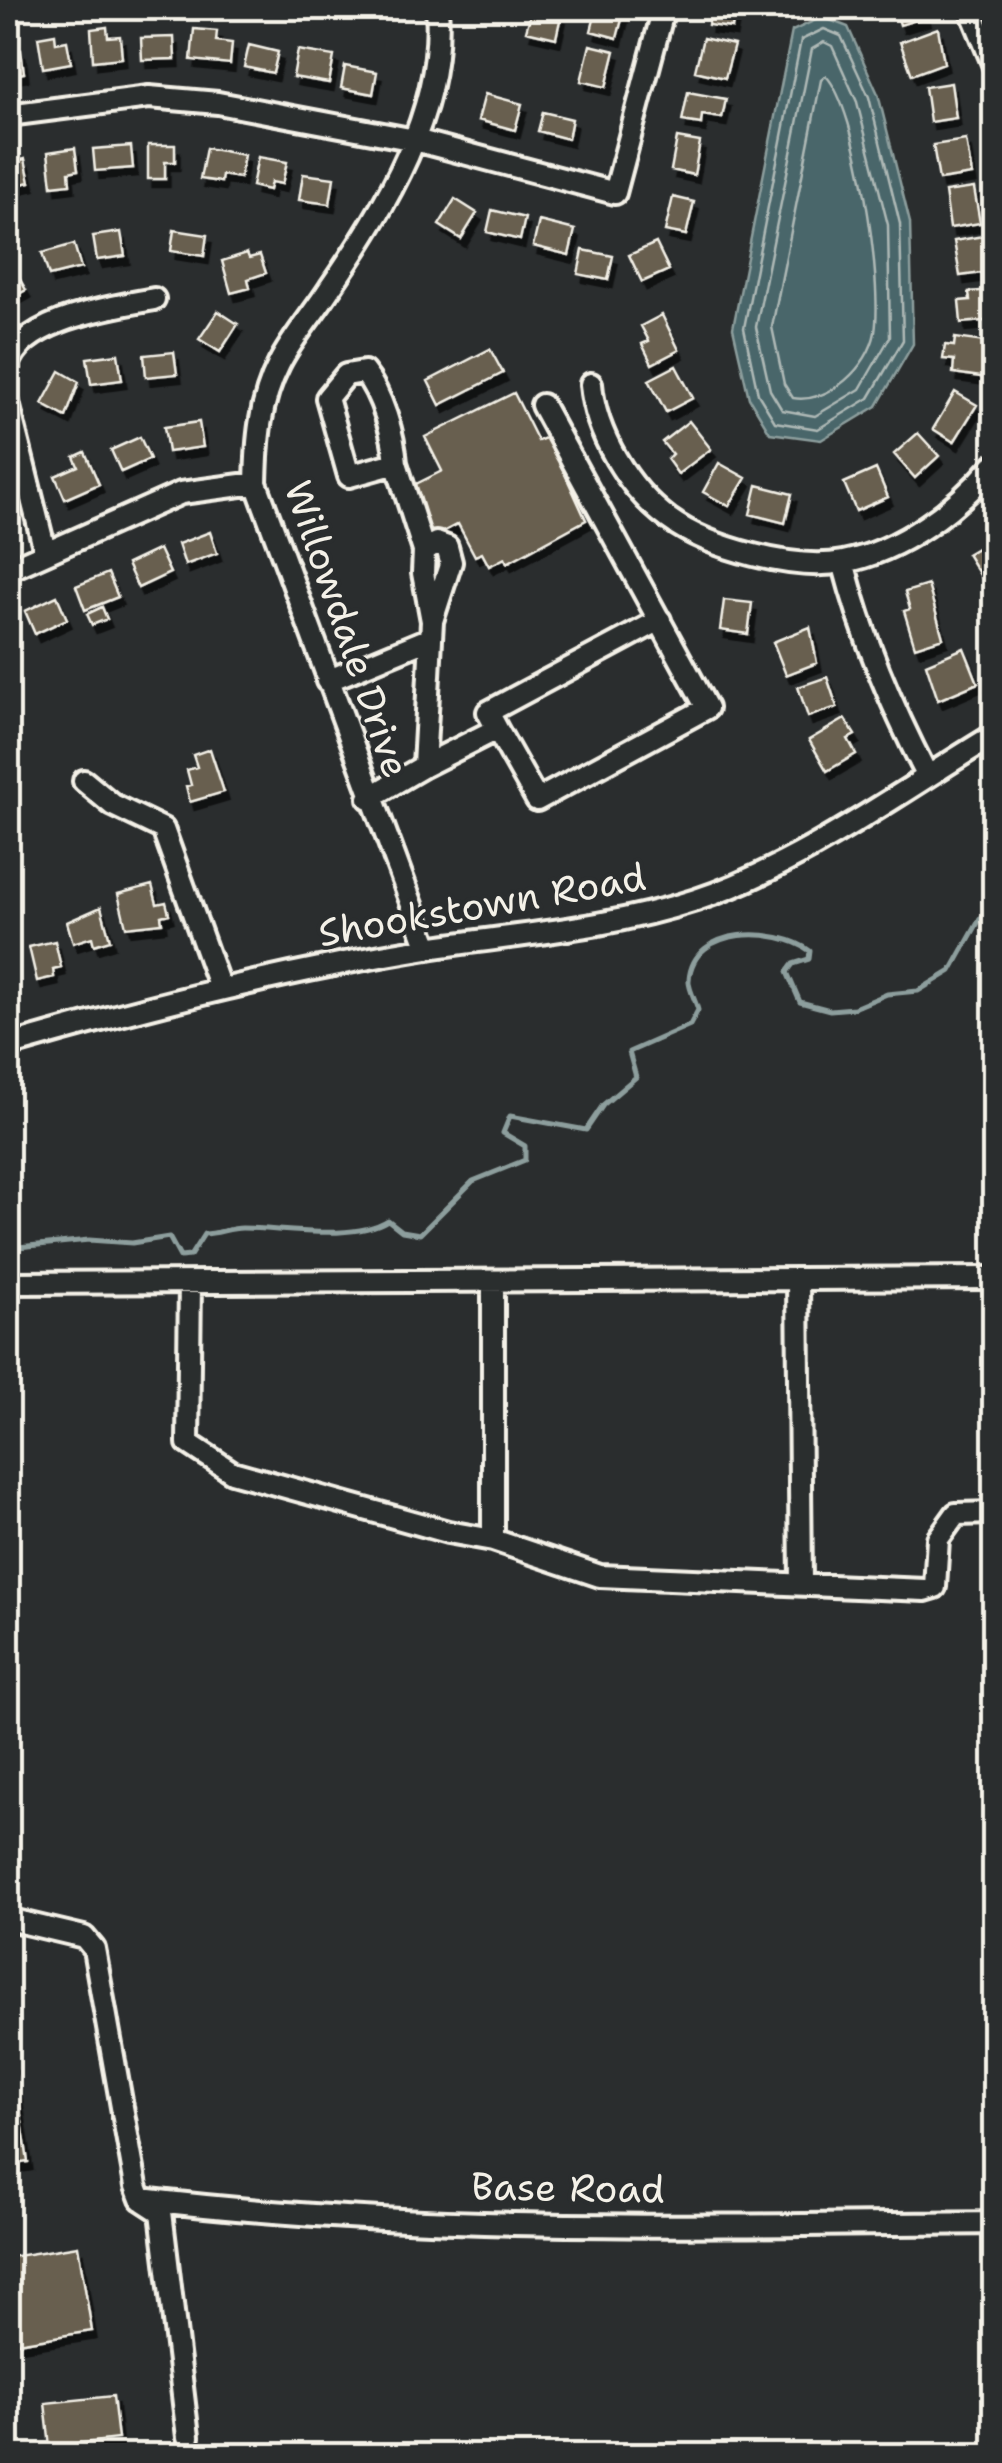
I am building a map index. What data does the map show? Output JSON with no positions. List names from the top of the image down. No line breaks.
{"streets":{"street":["Willowdale Drive","Shookstown Road","Base Road"]},"crossings":[["Willowdale Drive","Shookstown Road"]]}
